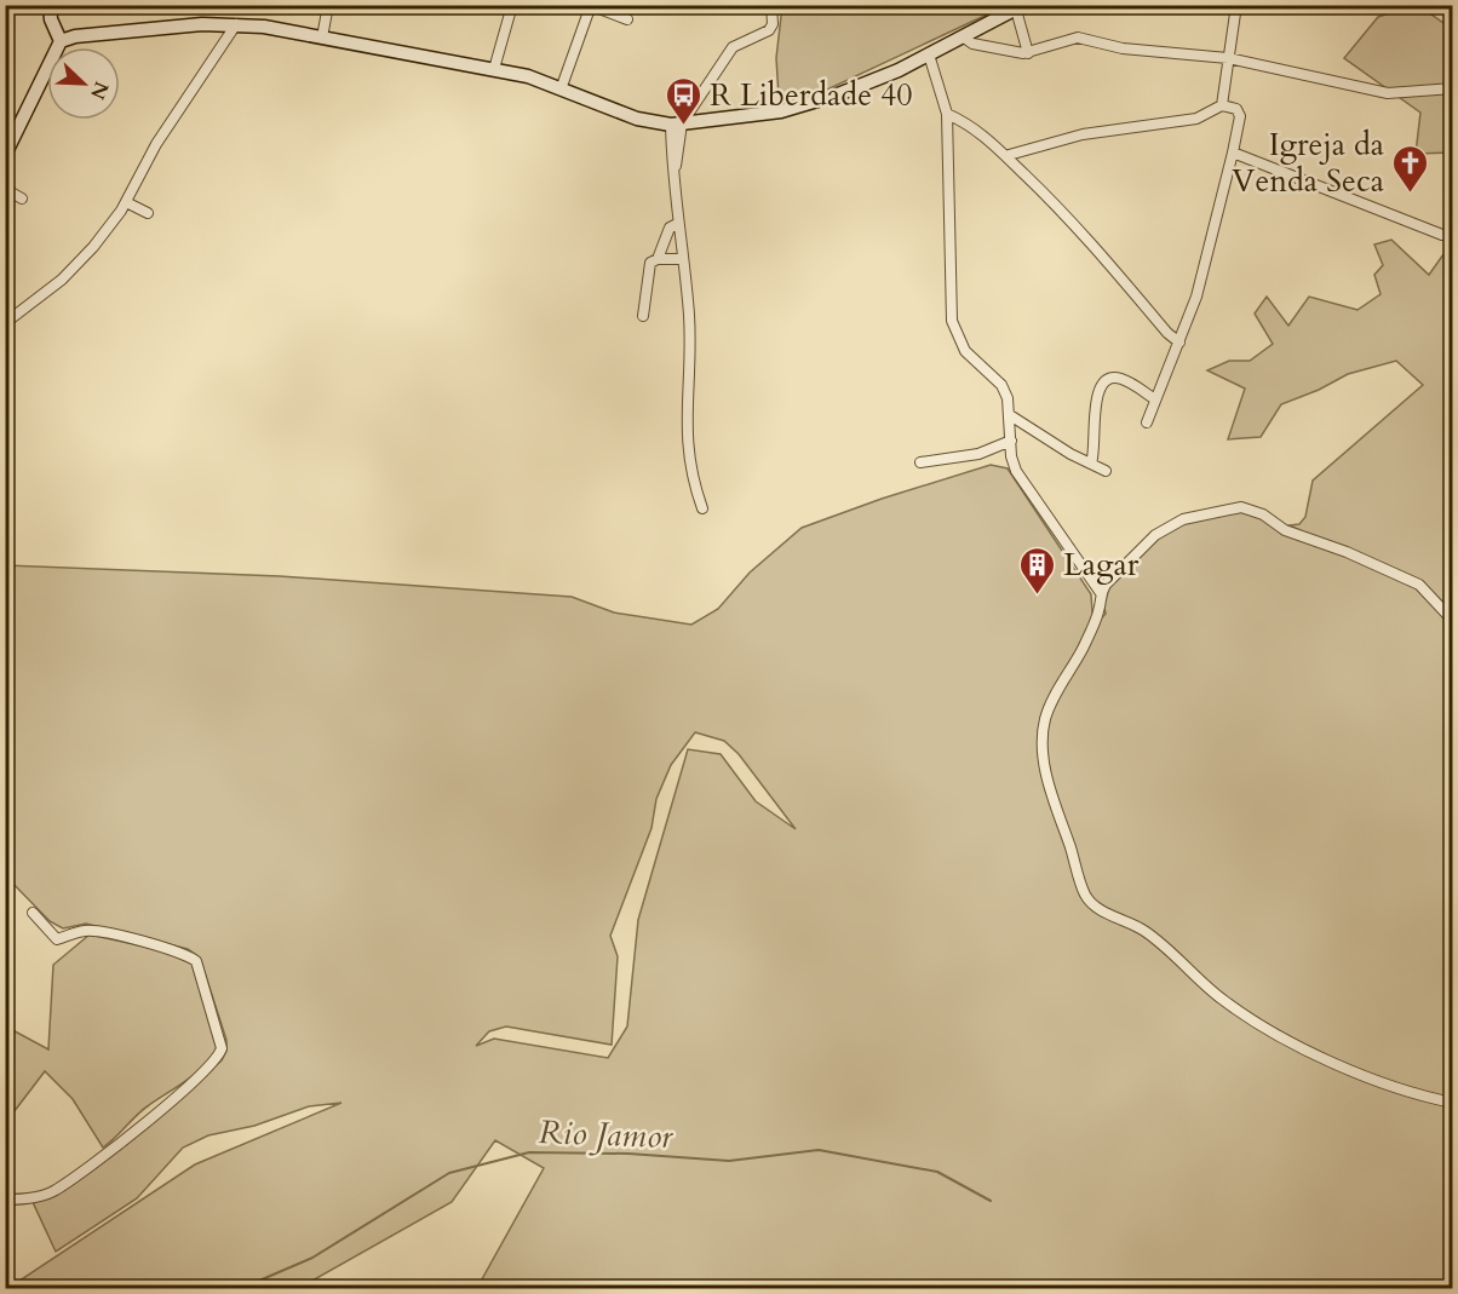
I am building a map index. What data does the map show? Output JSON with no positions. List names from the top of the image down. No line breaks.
{"water":["Rio Jamor"],"places":{"bus stop":["R Liberdade 40"],"church":["Igreja da Venda Seca"],"building":["Lagar"]},"north":"bottom right"}
